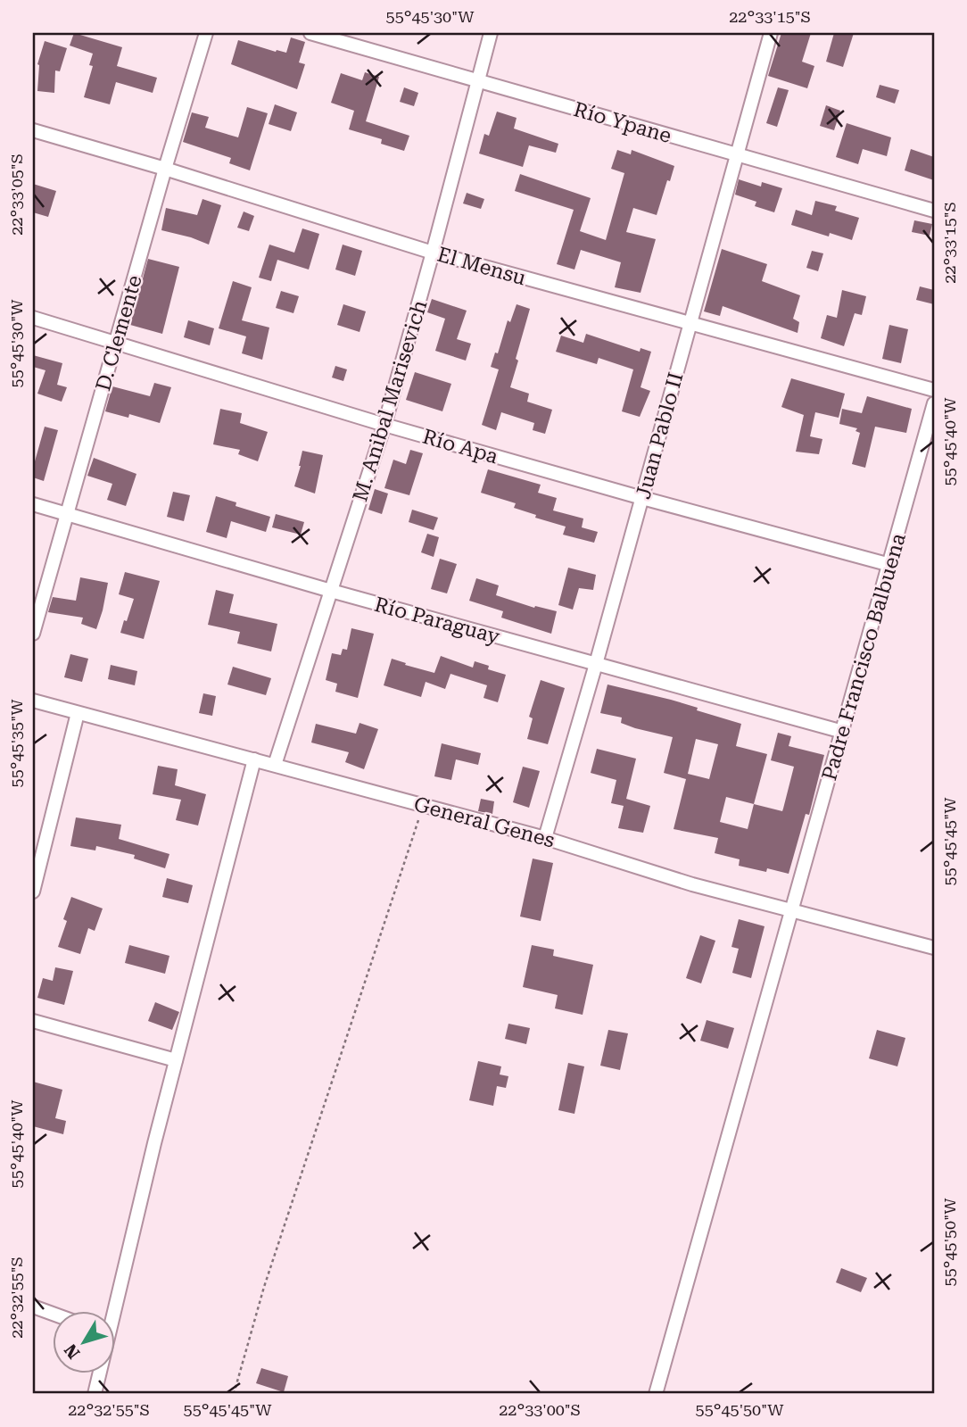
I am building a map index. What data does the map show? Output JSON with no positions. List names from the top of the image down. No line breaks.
{"streets":{"street":["Río Ypane","El Mensu","D. Clemente","M. Anibal Marisevich","Juan Pablo II","Río Apa","Río Paraguay","Padre Francisco Balbuena","General Genes"]},"crossings":[["Río Ypane","M. Anibal Marisevich"],["Río Ypane","Juan Pablo II"],["El Mensu","D. Clemente"],["El Mensu","M. Anibal Marisevich"],["El Mensu","Juan Pablo II"],["D. Clemente","Río Apa"],["D. Clemente","Río Paraguay"],["M. Anibal Marisevich","Río Apa"],["M. Anibal Marisevich","Río Paraguay"],["M. Anibal Marisevich","General Genes"],["Juan Pablo II","Río Apa"],["Juan Pablo II","Río Paraguay"],["Juan Pablo II","General Genes"],["Río Apa","Padre Francisco Balbuena"],["Río Paraguay","Padre Francisco Balbuena"],["Padre Francisco Balbuena","General Genes"]],"north":"bottom left","coordinates":["55°45'30\"W","22°33'15\"S","22°33'05\"S","55°45'40\"W","55°45'35\"W","55°45'45\"W","55°45'50\"W","22°32'55\"S","22°33'00\"S"]}
